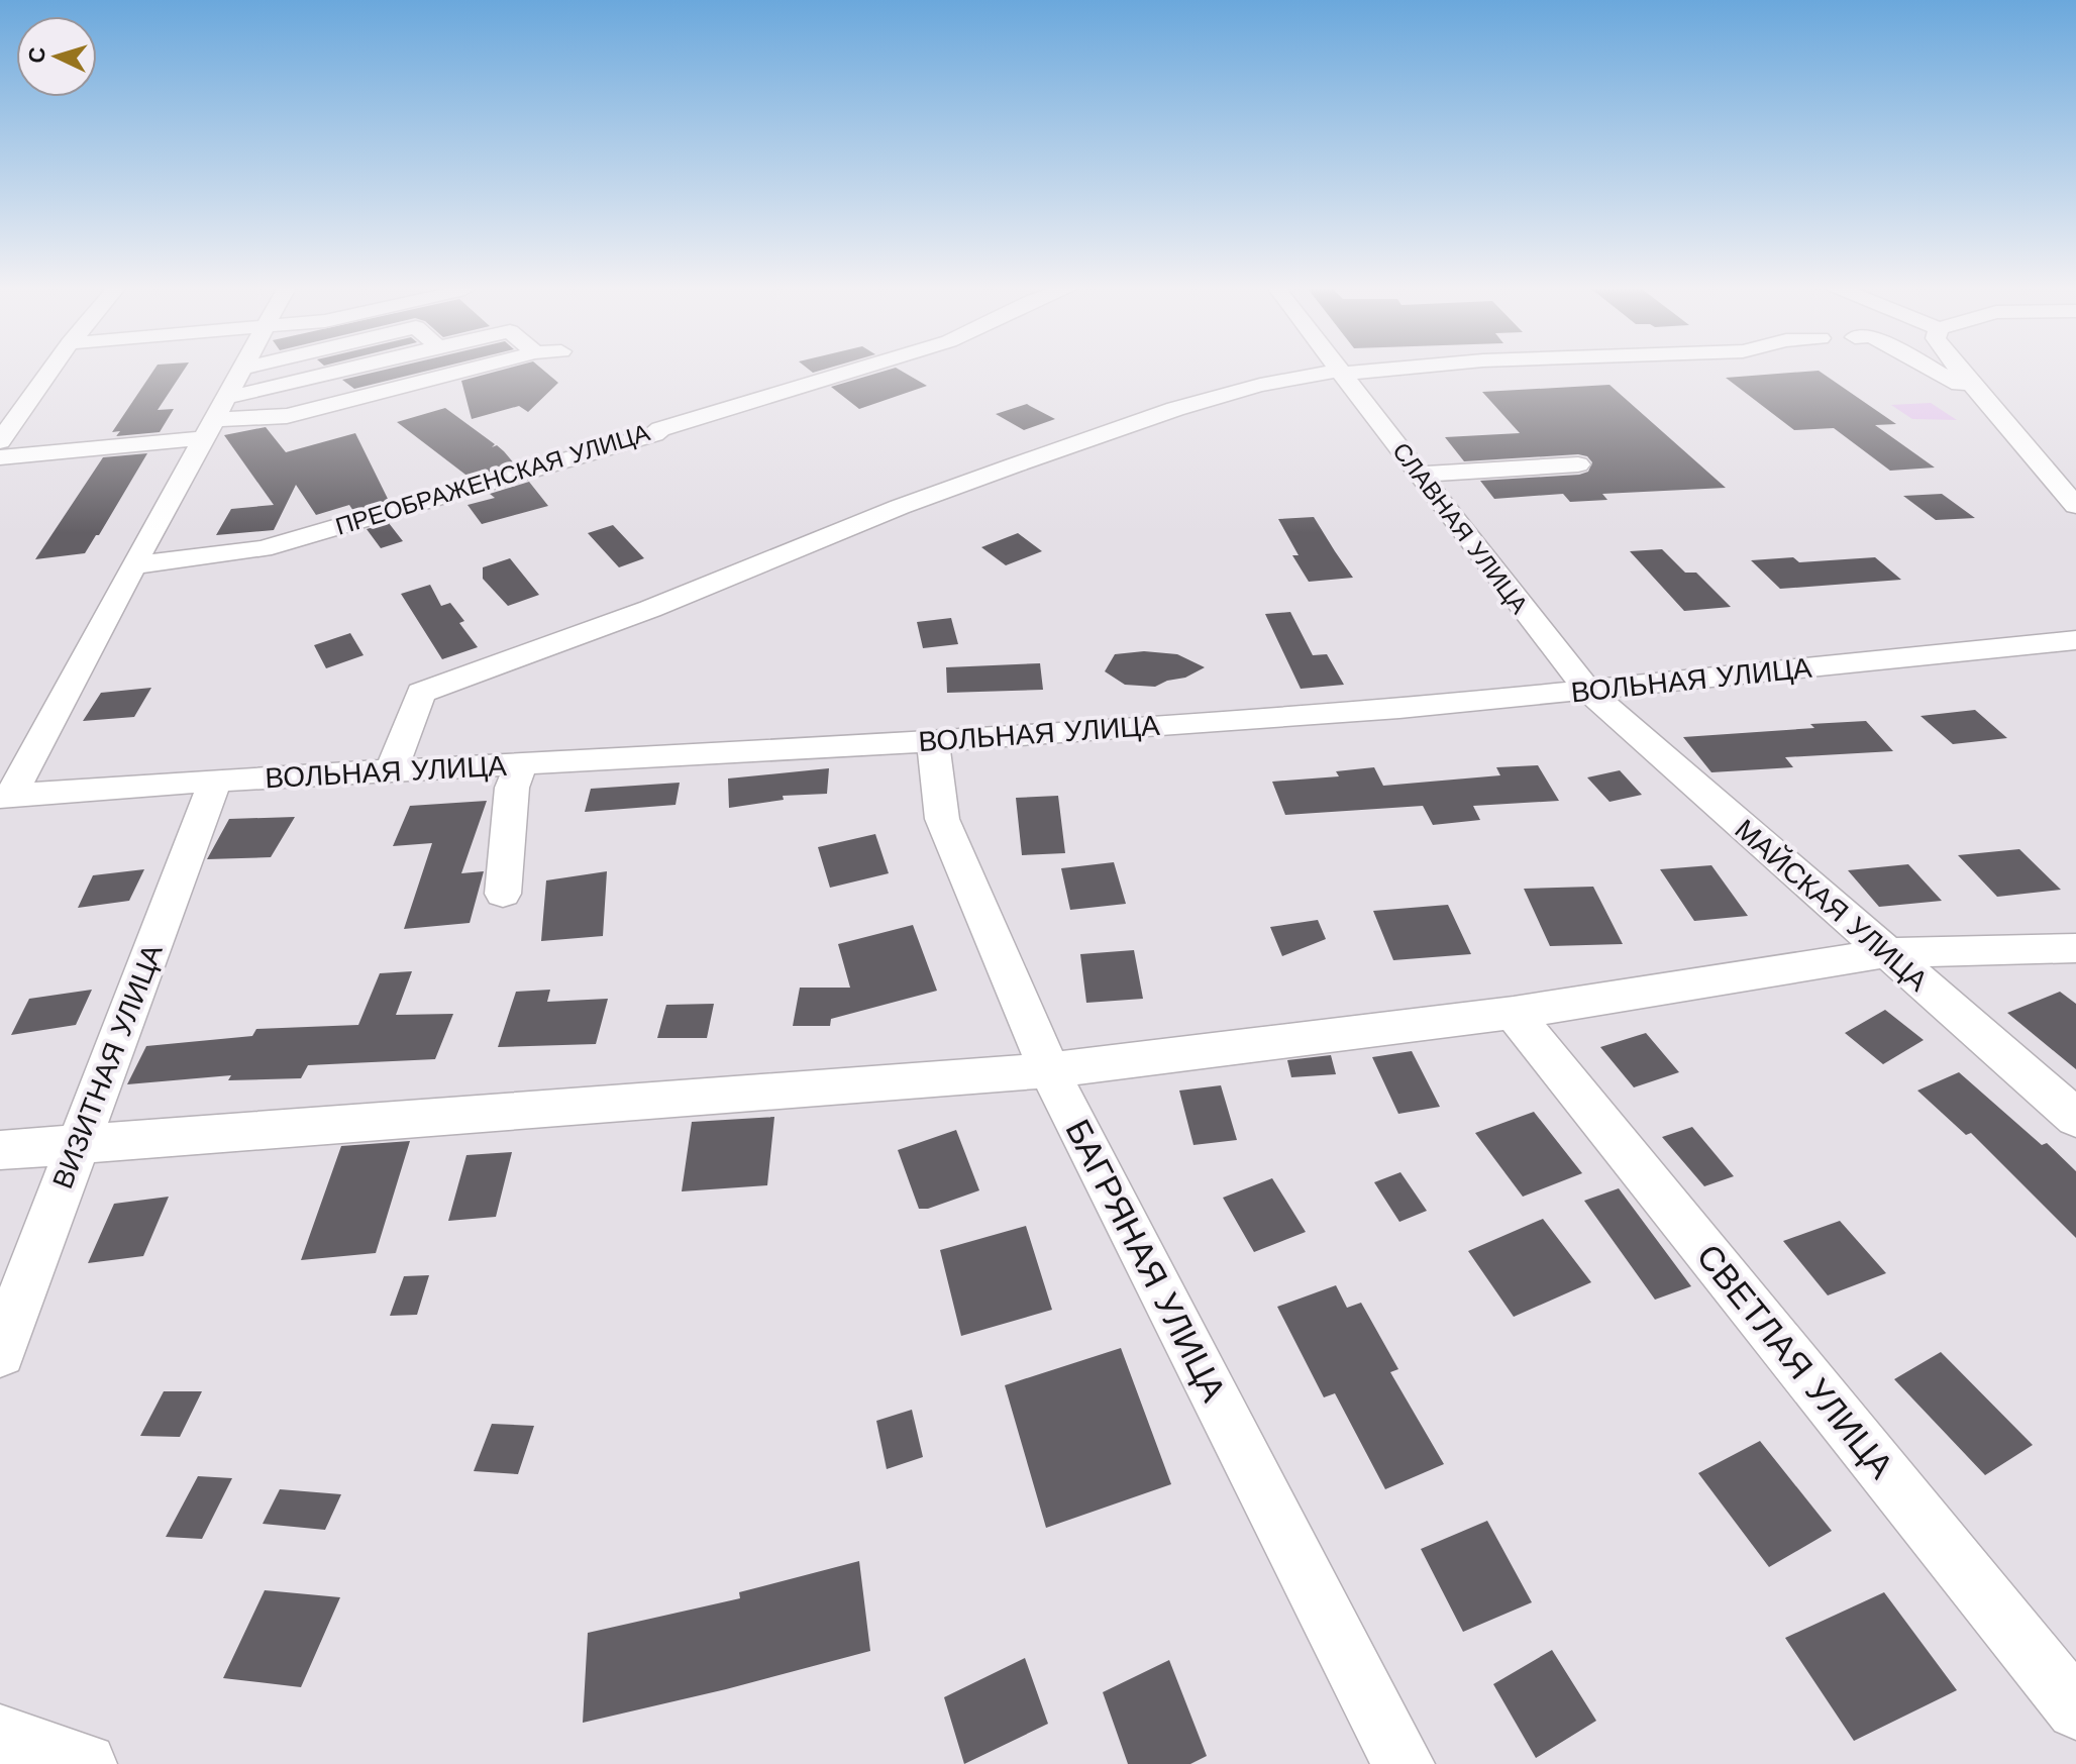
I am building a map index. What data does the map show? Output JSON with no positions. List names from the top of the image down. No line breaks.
{"streets":{"street":["ПРЕОБРАЖЕНСКАЯ УЛИЦА","СЛАВНАЯ УЛИЦА","ВОЛЬНАЯ УЛИЦА","МАЙСКАЯ УЛИЦА","ВИЗИТНАЯ УЛИЦА","БАГРЯНАЯ УЛИЦА","СВЕТЛАЯ УЛИЦА"]},"crossings":[["СЛАВНАЯ УЛИЦА","ВОЛЬНАЯ УЛИЦА"],["СЛАВНАЯ УЛИЦА","МАЙСКАЯ УЛИЦА"],["ВОЛЬНАЯ УЛИЦА","МАЙСКАЯ УЛИЦА"],["ВОЛЬНАЯ УЛИЦА","ВИЗИТНАЯ УЛИЦА"],["ВОЛЬНАЯ УЛИЦА","БАГРЯНАЯ УЛИЦА"]],"north":"left"}
